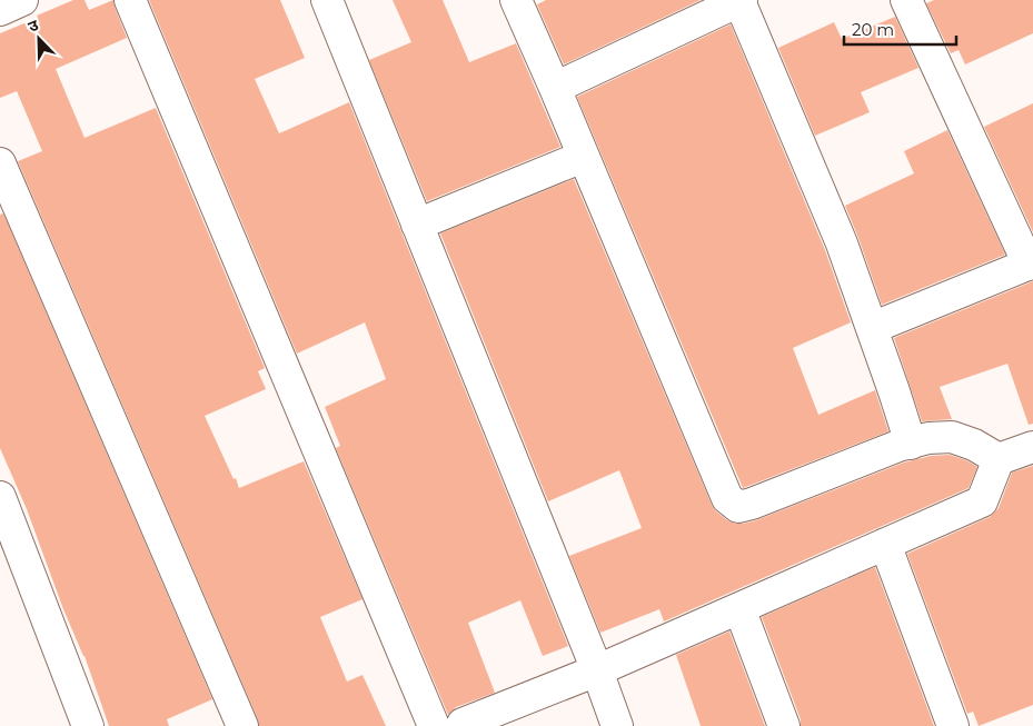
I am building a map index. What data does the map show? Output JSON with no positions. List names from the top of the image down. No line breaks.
{"scale_bar":"20 m","north":"top left"}
